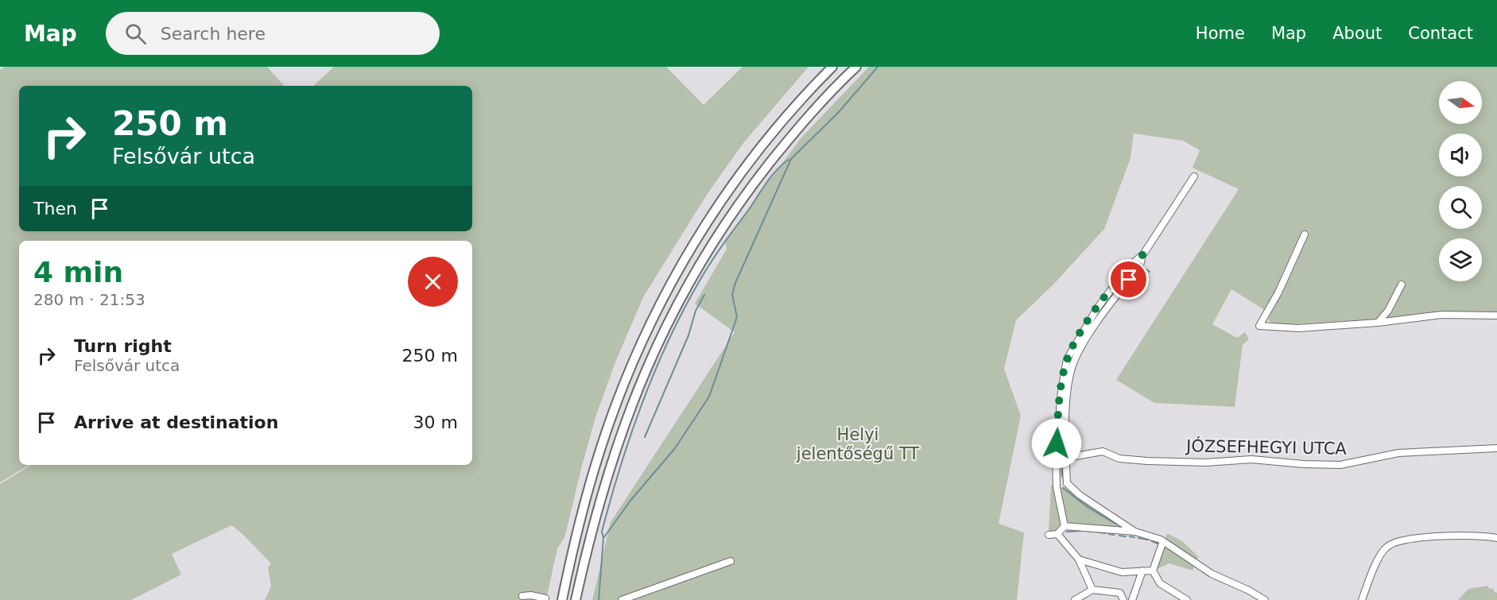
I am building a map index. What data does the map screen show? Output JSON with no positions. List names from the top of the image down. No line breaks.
{"streets":{"street":["JÓZSEFHEGYI UTCA"]},"parks":["Helyi jelentőségű TT"],"north":"right","page":{"header":"Map","search":"Search here","nav":["Home","Map","About","Contact"],"turn":["250 m","Felsővár utca"],"then":"Then","heading":["4 min","280 m · 21:53"],"list":[{"name":"Turn right","note":"Felsővár utca","value":"250 m"},{"name":"Arrive at destination","value":"30 m"}]}}
